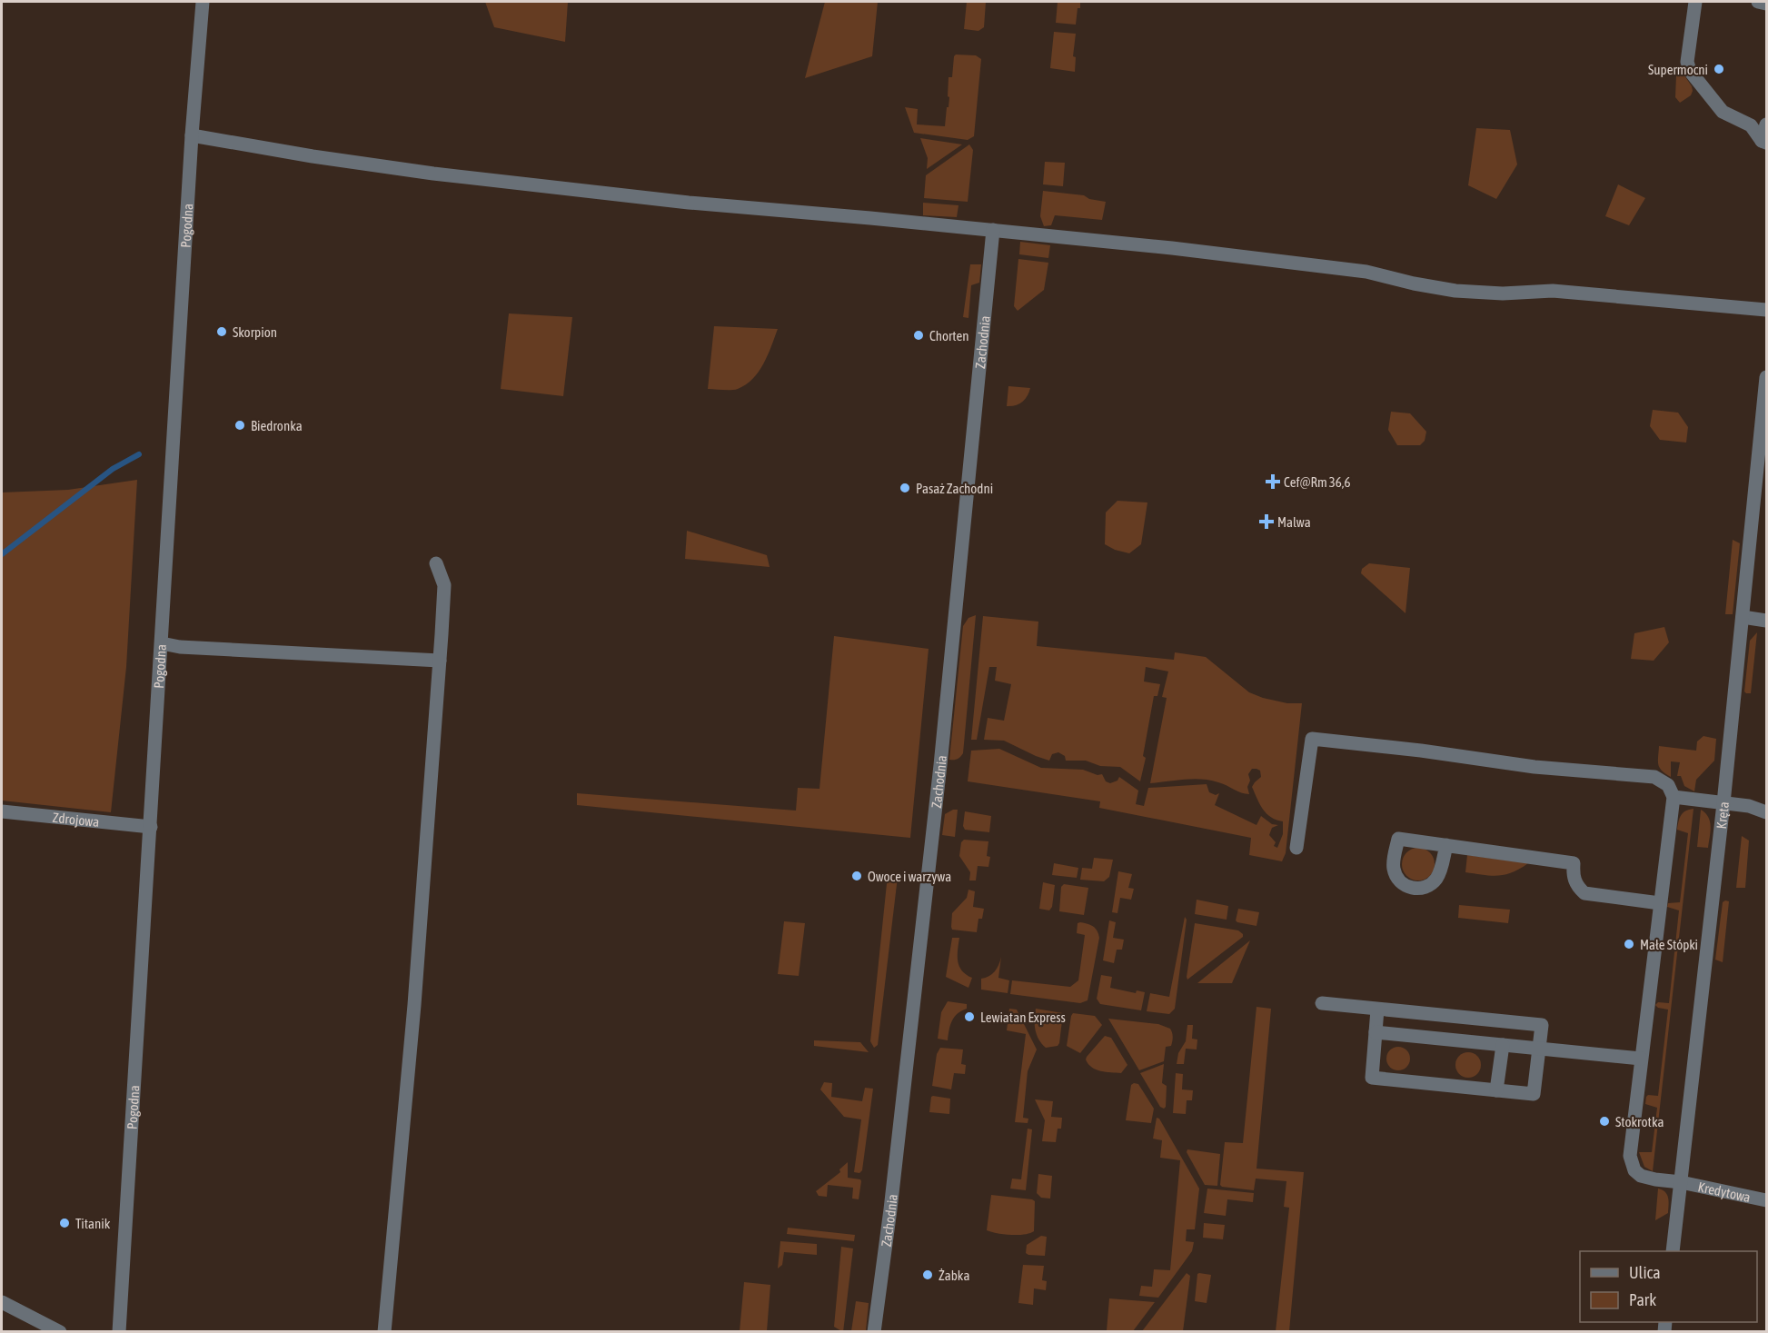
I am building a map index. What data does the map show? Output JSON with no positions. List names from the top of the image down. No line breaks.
{"streets":{"street":["Pogodna","Zachodnia","Kręta","Zdrojowa","Kredytowa"]},"crossings":[["Pogodna","Zdrojowa"],["Kręta","Kredytowa"]],"places":{"other":["Supermocni","Skorpion","Chorten","Biedronka","Pasaż Zachodni","Owoce i warzywa","Małe Stópki","Lewiatan Express","Stokrotka","Titanik","Żabka"],"health":["Cef@Rm 36,6","Malwa"]},"legend":["Ulica","Park"]}
